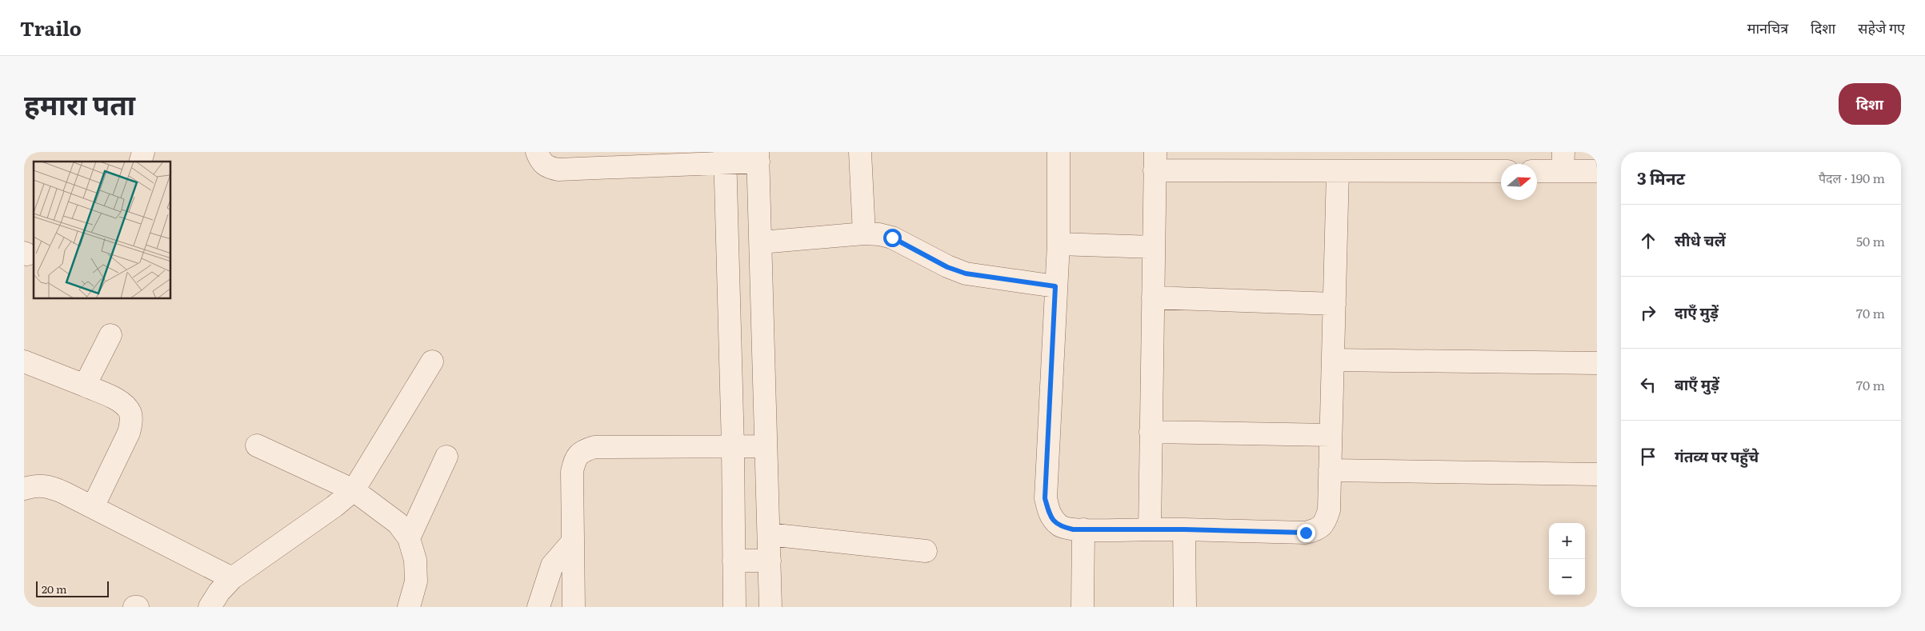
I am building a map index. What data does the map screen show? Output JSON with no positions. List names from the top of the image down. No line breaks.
{"scale_bar":"20 m","north":"right","page":{"header":"Trailo","nav":["मानचित्र","दिशा","सहेजे गए"],"title":"हमारा पता","buttons":"दिशा","heading":["3 मिनट","पैदल · 190 m"],"list":[["सीधे चलें","50 m"],["दाएँ मुड़ें","70 m"],["बाएँ मुड़ें","70 m"],"गंतव्य पर पहुँचे"],"map_buttons":["+","−"],"scale":"20 m"}}
